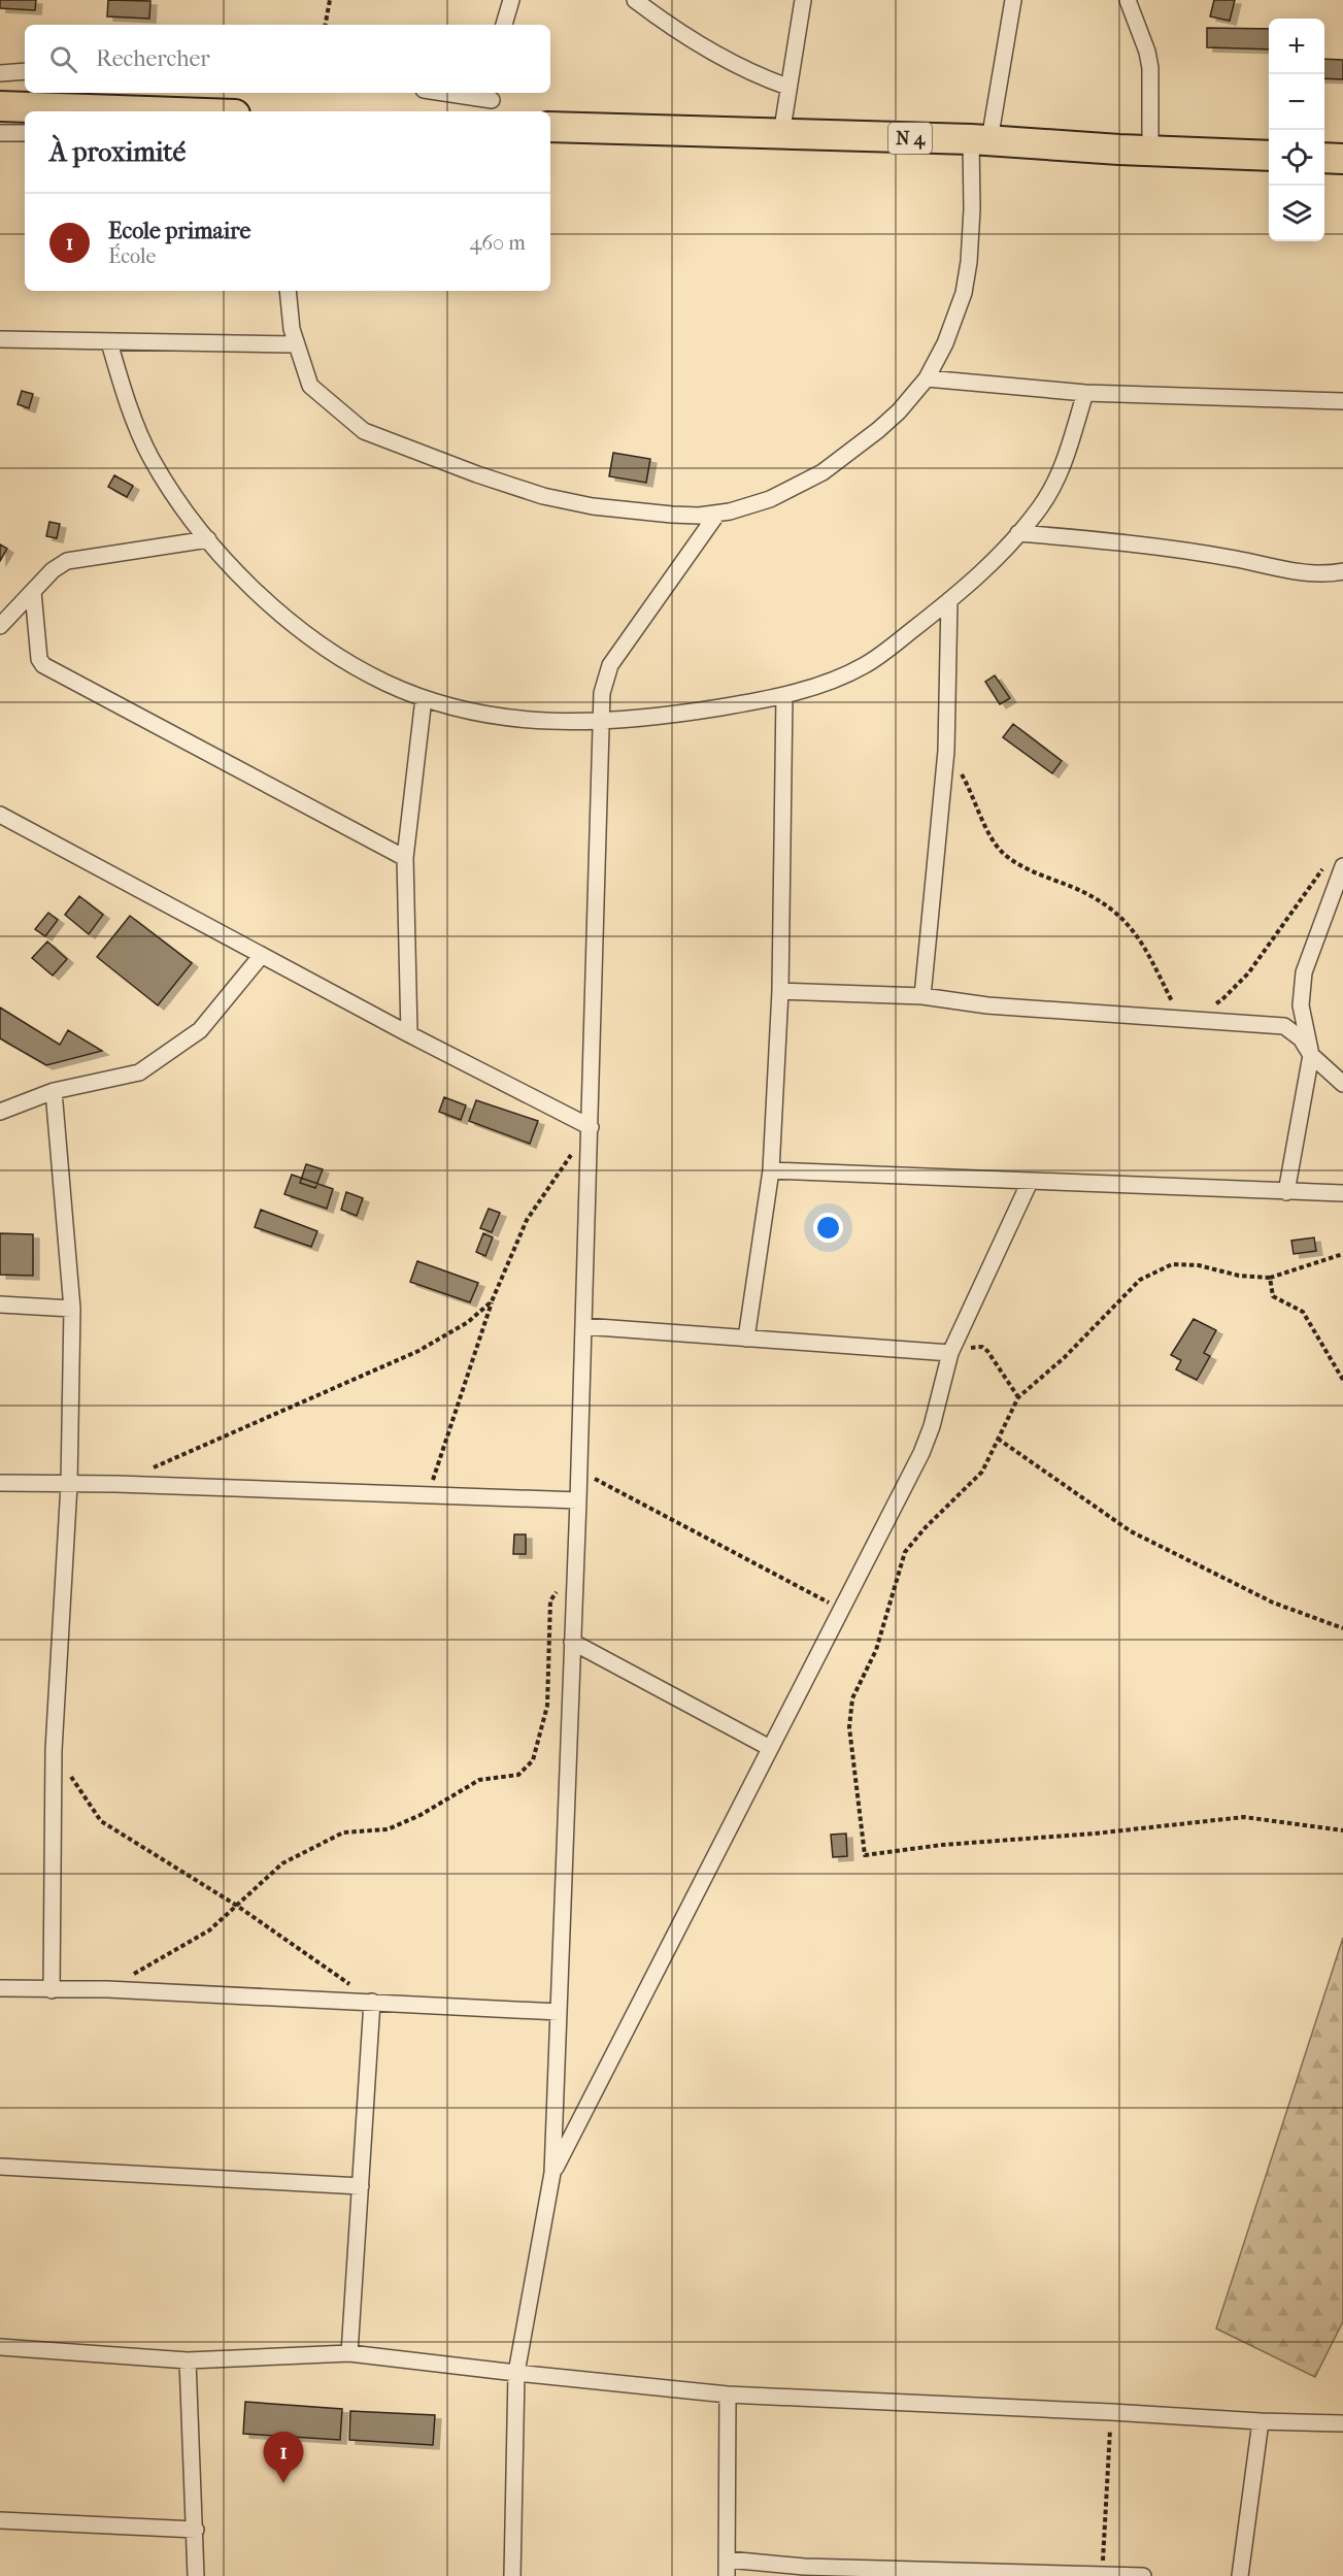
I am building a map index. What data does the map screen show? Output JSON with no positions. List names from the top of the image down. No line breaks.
{"streets":{"highway":["N 4"]},"page":{"map_buttons":["+","−"],"search":"Rechercher","heading":"À proximité","list":[{"mark":"1","name":"Ecole primaire","note":"École","value":"460 m"}],"pins":"1"}}
